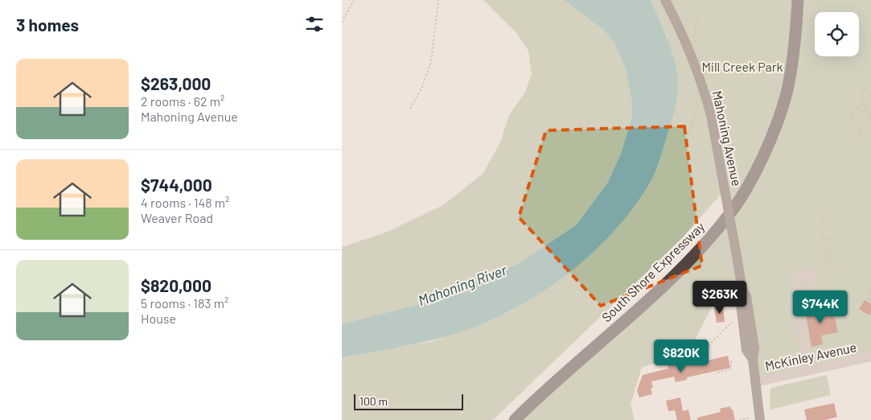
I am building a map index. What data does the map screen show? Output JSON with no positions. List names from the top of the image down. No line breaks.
{"streets":{"highway":["South Shore Expressway"],"main road":["Mahoning Avenue"],"street":["McKinley Avenue"]},"crossings":[["Mahoning Avenue","McKinley Avenue"]],"water":["Mahoning River"],"parks":["Mill Creek Park"],"scale_bar":"100 m","page":{"heading":"3 homes","list":[{"name":"$263,000","note":"2 rooms · 62 m² · Mahoning Avenue"},{"name":"$744,000","note":"4 rooms · 148 m² · Weaver Road"},{"name":"$820,000","note":"5 rooms · 183 m² · House"}],"price":["$263K","$744K","$820K"],"scale":"100 m"}}
